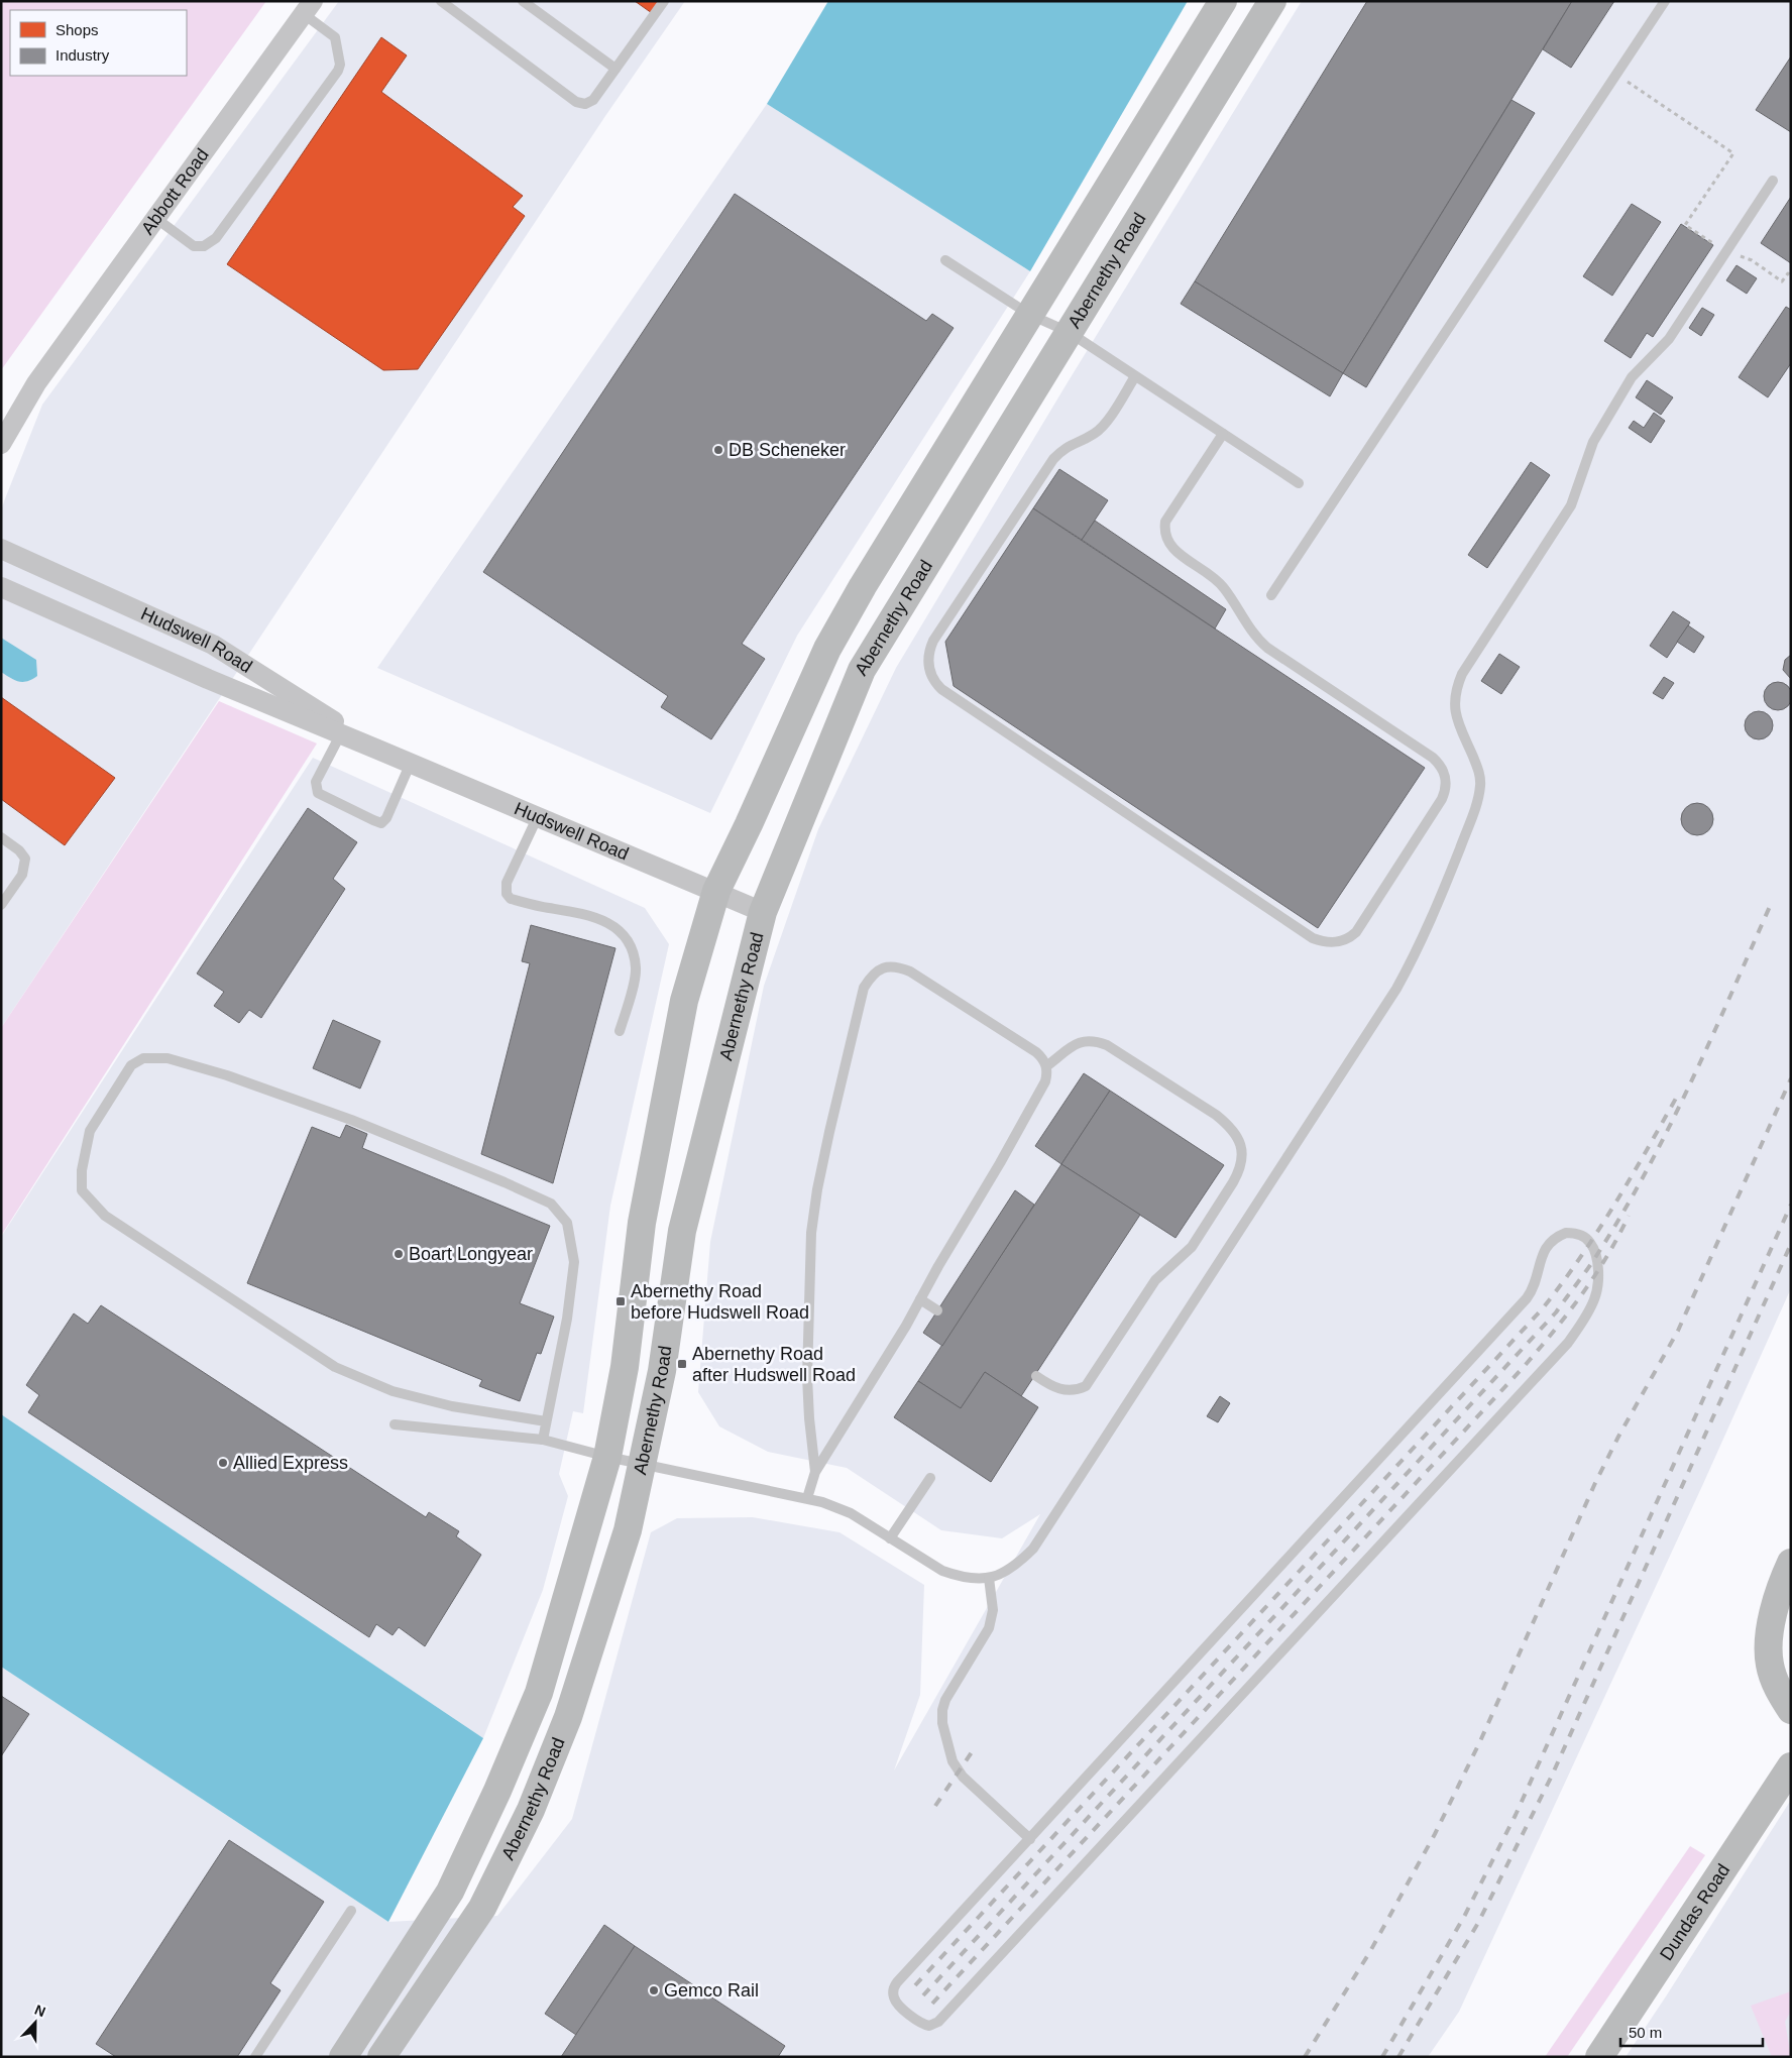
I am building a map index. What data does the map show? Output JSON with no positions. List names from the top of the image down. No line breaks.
{"streets":{"main road":["Abernethy Road","Dundas Road"],"street":["Abbott Road","Hudswell Road"]},"crossings":[["Abernethy Road","Hudswell Road"]],"places":{"other":["DB Scheneker","Boart Longyear","Allied Express","Gemco Rail"],"transit":["Abernethy Road before Hudswell Road","Abernethy Road after Hudswell Road"]},"legend":["Shops","Industry"],"scale_bar":"50 m","north":"top"}
